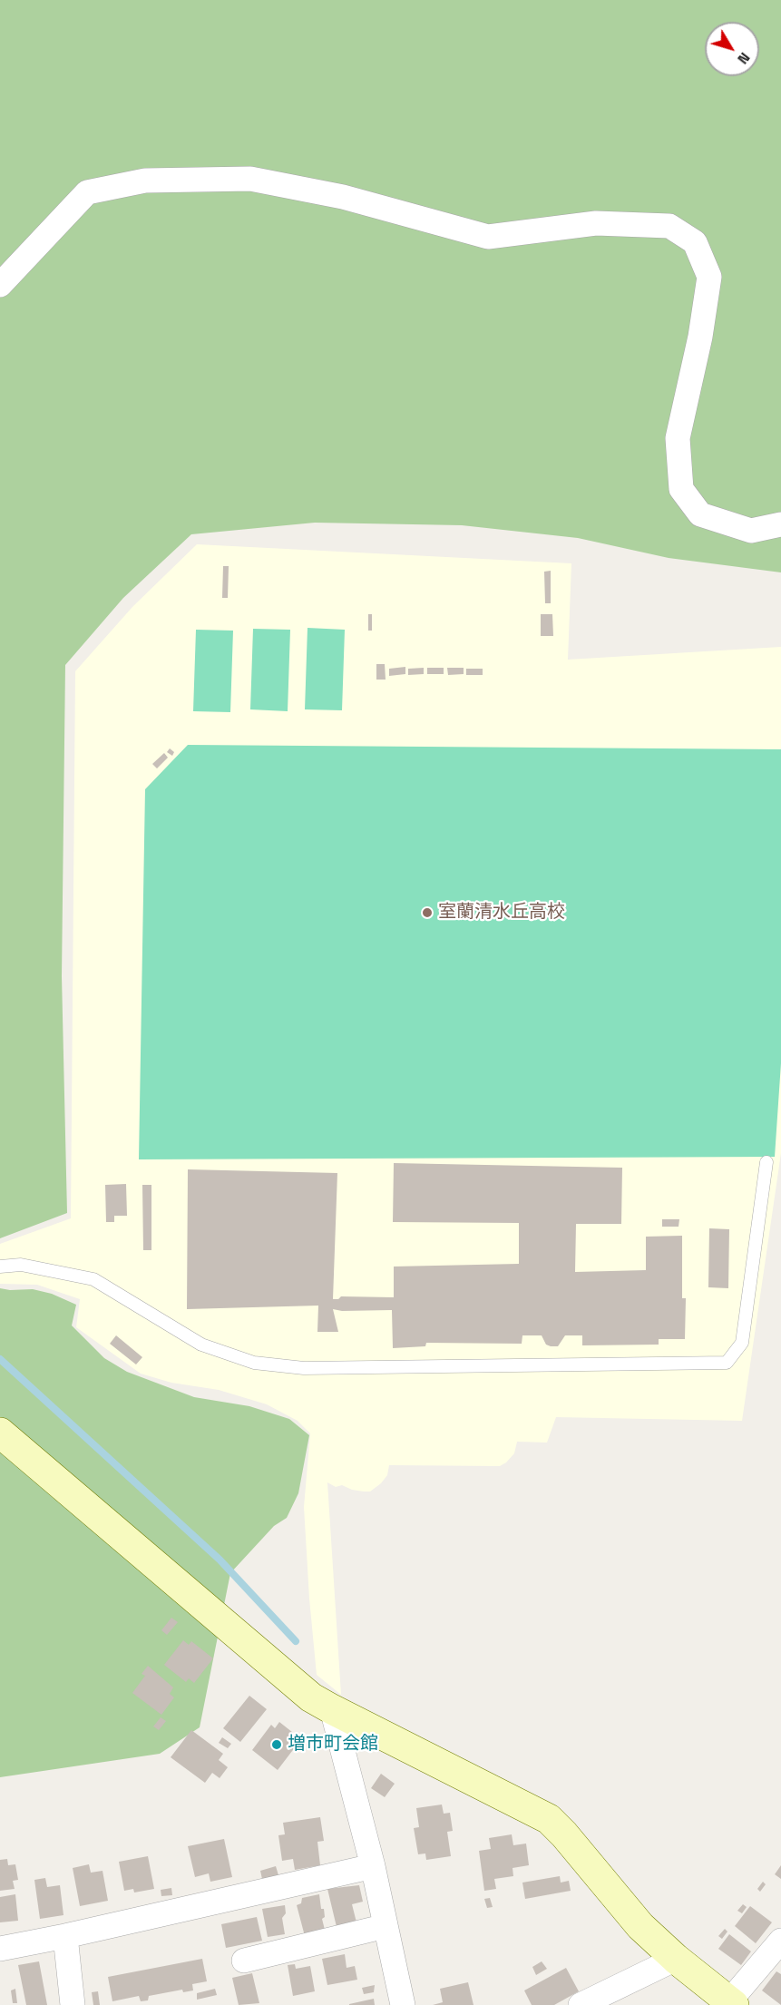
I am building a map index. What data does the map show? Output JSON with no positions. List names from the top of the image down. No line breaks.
{"places":["室蘭清水丘高校","増市町会館"],"north":"bottom right"}
